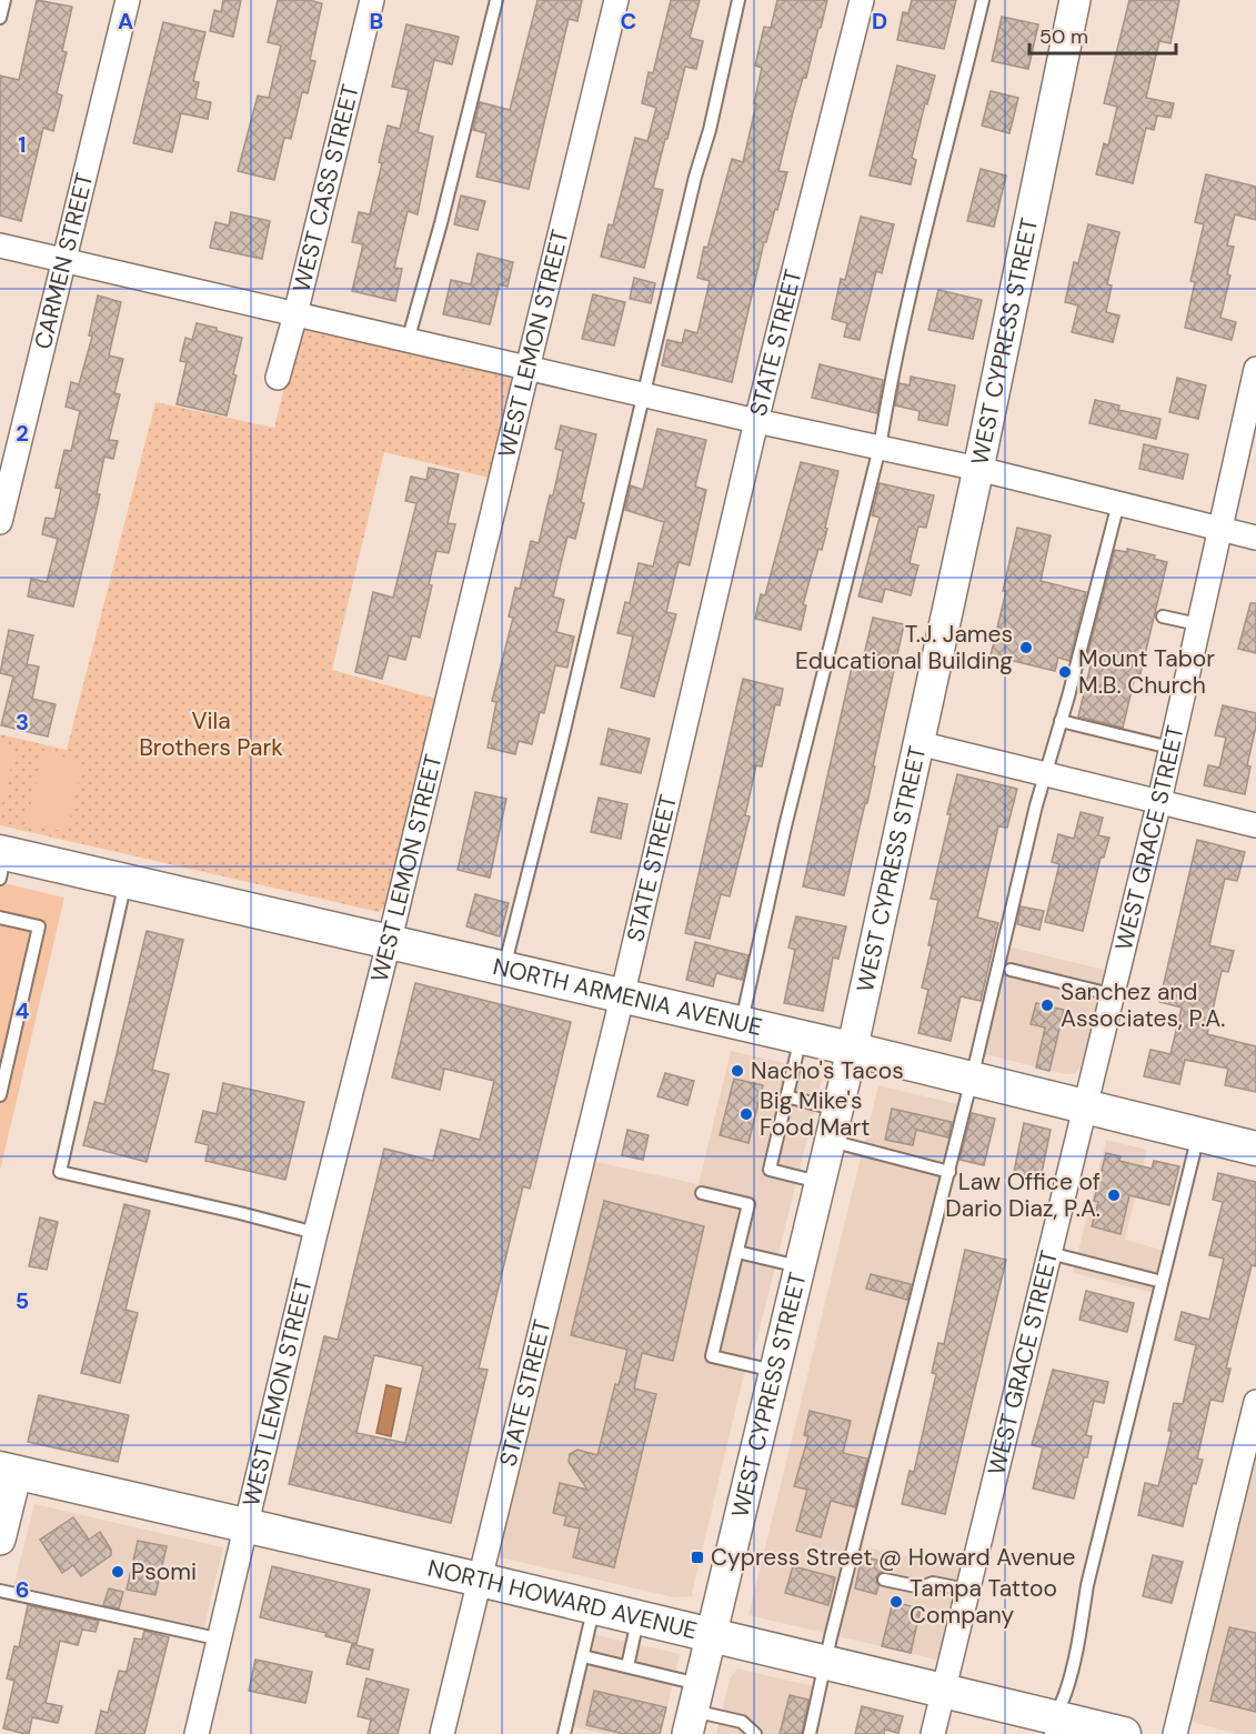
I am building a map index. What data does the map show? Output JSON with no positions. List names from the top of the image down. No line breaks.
{"streets":{"main road":["NORTH ARMENIA AVENUE","NORTH HOWARD AVENUE"],"street":["WEST CASS STREET","CARMEN STREET","WEST CYPRESS STREET","WEST LEMON STREET","STATE STREET","WEST GRACE STREET"]},"crossings":[["WEST CYPRESS STREET","NORTH ARMENIA AVENUE"],["WEST CYPRESS STREET","NORTH HOWARD AVENUE"],["WEST LEMON STREET","NORTH ARMENIA AVENUE"],["WEST LEMON STREET","NORTH HOWARD AVENUE"],["STATE STREET","NORTH ARMENIA AVENUE"],["STATE STREET","NORTH HOWARD AVENUE"],["WEST GRACE STREET","NORTH ARMENIA AVENUE"],["WEST GRACE STREET","NORTH HOWARD AVENUE"]],"parks":["Vila Brothers Park"],"places":{"other":["T.J. James Educational Building","Mount Tabor M.B. Church","Sanchez and Associates, P.A.","Nacho's Tacos","Big Mike's Food Mart","Law Office of Dario Diaz, P.A.","Psomi","Tampa Tattoo Company"],"transit":["Cypress Street @ Howard Avenue"]},"scale_bar":"50 m","grid":{"columns":["A","B","C","D"],"rows":["1","2","3","4","5","6"]}}
